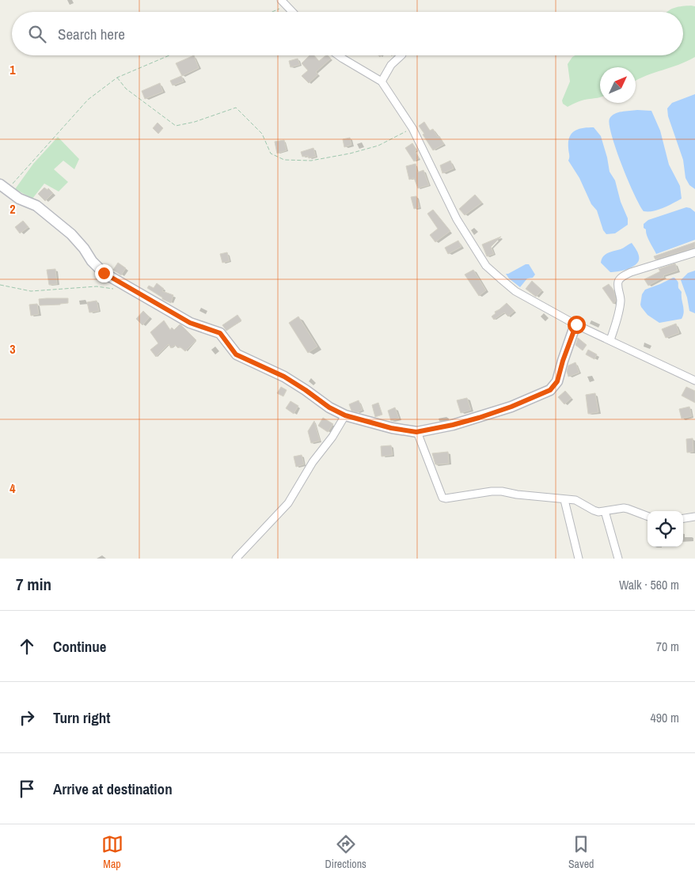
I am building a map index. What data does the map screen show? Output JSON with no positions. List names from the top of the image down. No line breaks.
{"north":"top right","page":{"search":"Search here","heading":["7 min","Walk · 560 m"],"list":[["Continue","70 m"],["Turn right","490 m"],"Arrive at destination"],"nav":["Map","Directions","Saved"]},"grid":{"rows":["1","2","3","4"]}}
